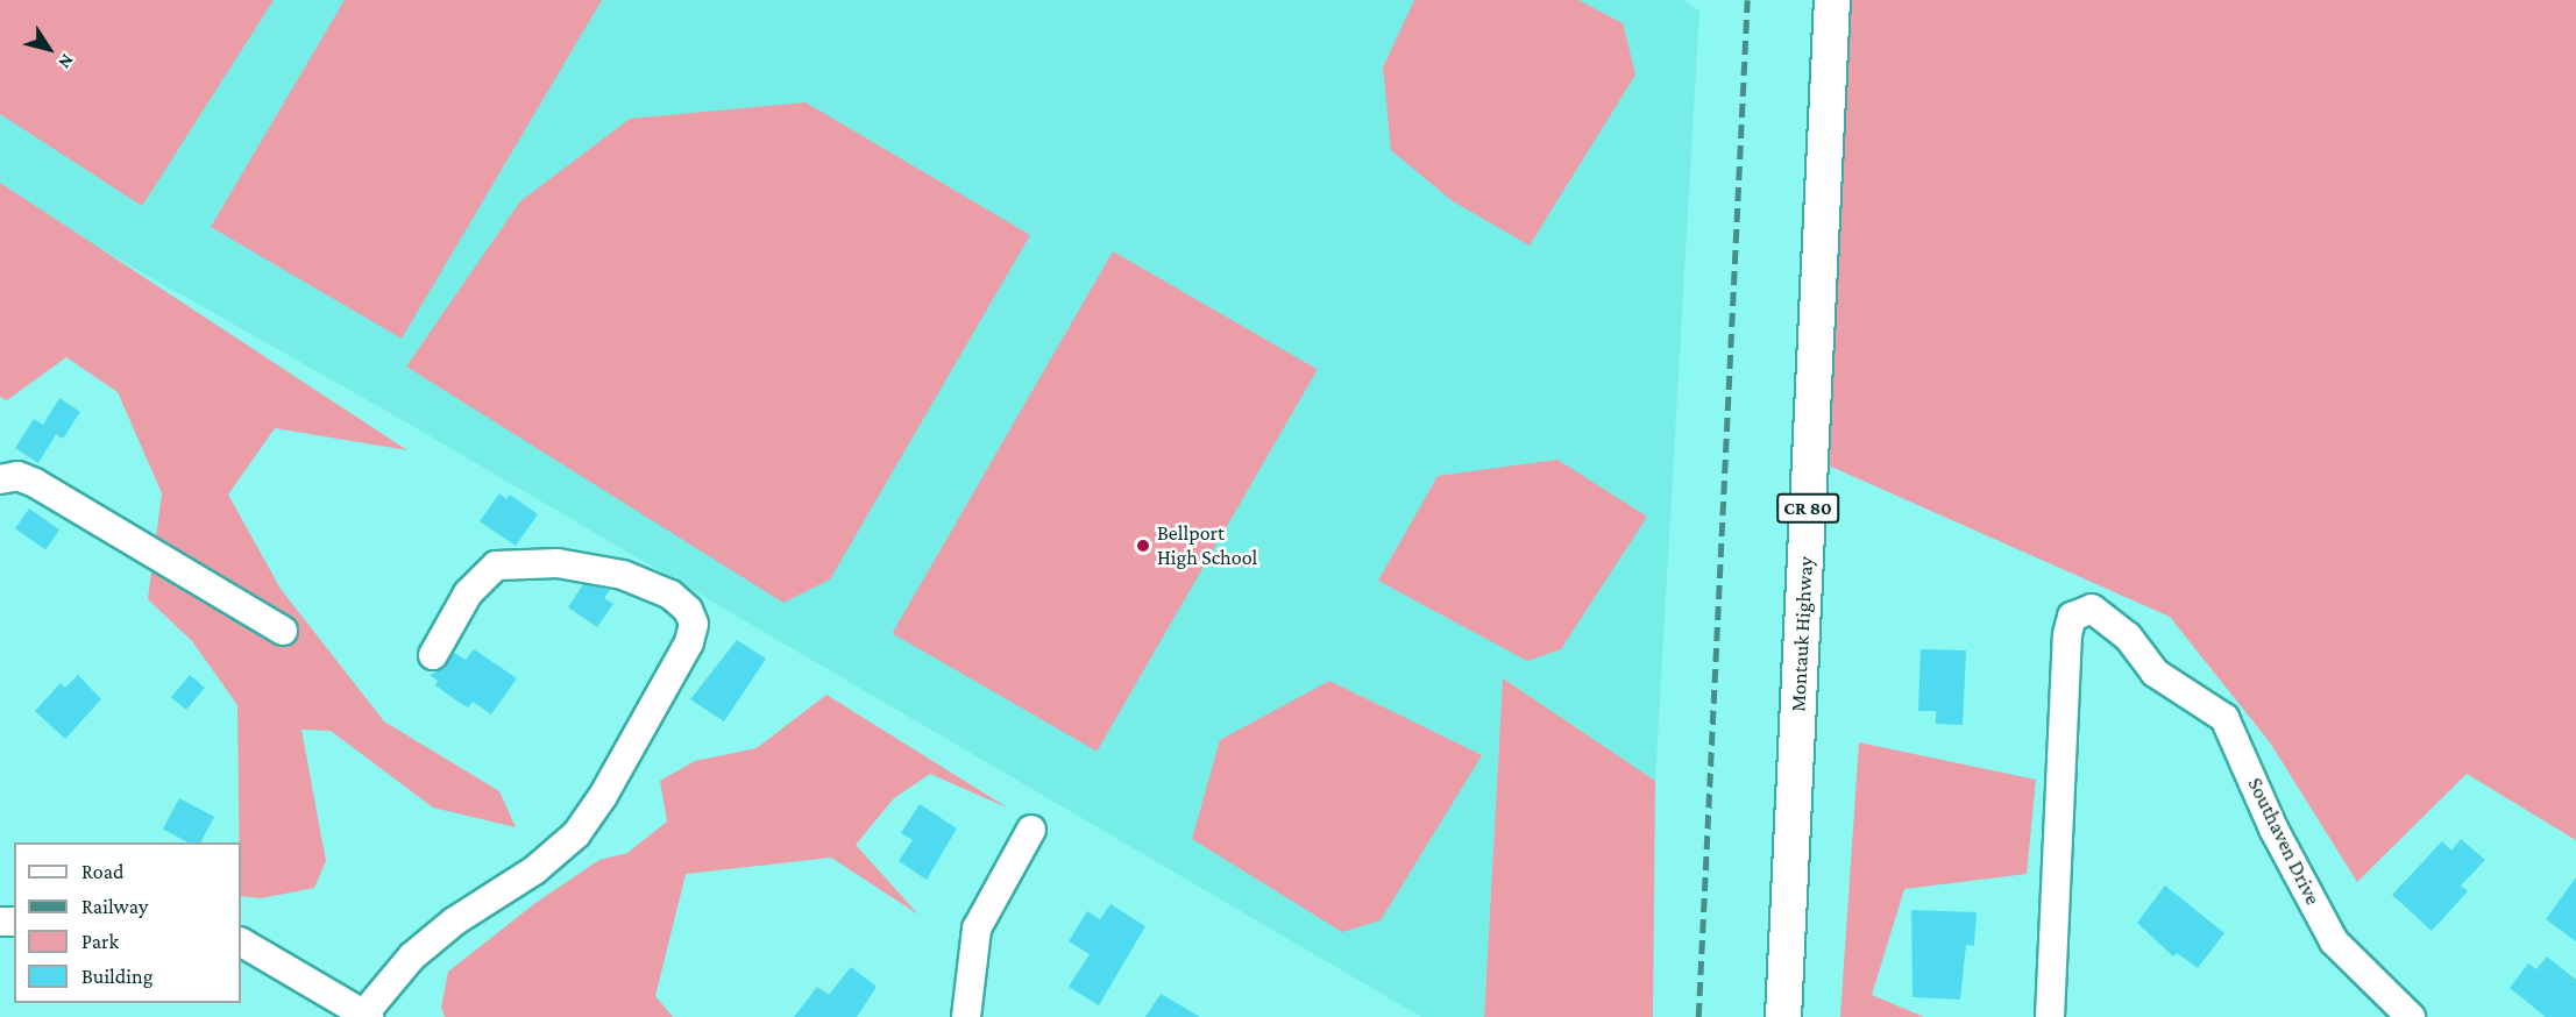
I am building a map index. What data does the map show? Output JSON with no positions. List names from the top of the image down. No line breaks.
{"streets":{"main road":["CR 80","Montauk Highway"],"street":["Southaven Drive"]},"places":["Bellport High School"],"legend":["Road","Railway","Park","Building"],"north":"bottom right"}
